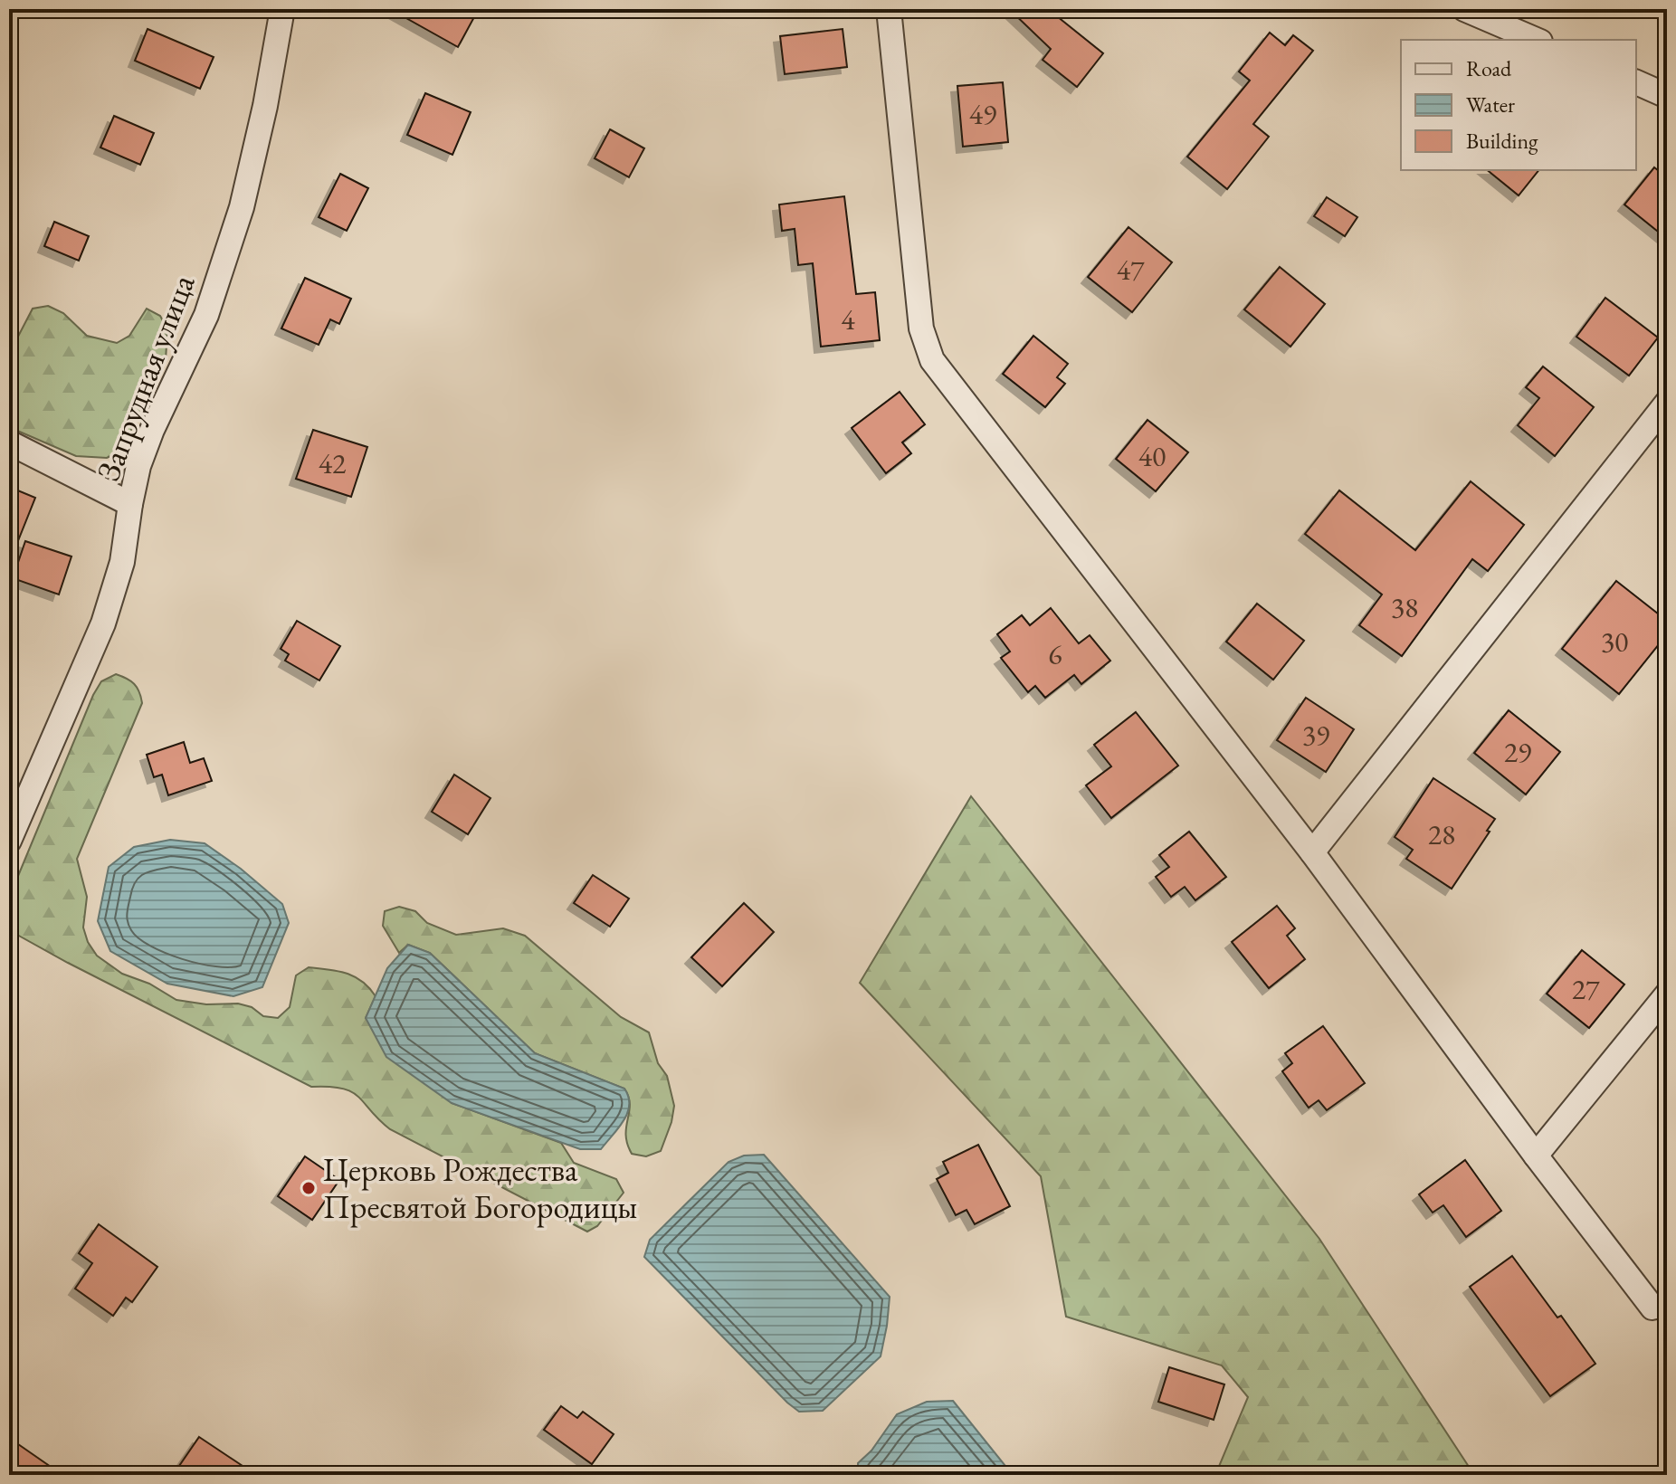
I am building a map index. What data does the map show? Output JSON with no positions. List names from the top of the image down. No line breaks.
{"streets":{"street":["Запрудная улица"]},"places":["Церковь Рождества Пресвятой Богородицы"],"house_numbers":["49","47","4","40","42","38","30","6","39","29","28","27"],"legend":["Road","Water","Building"]}
